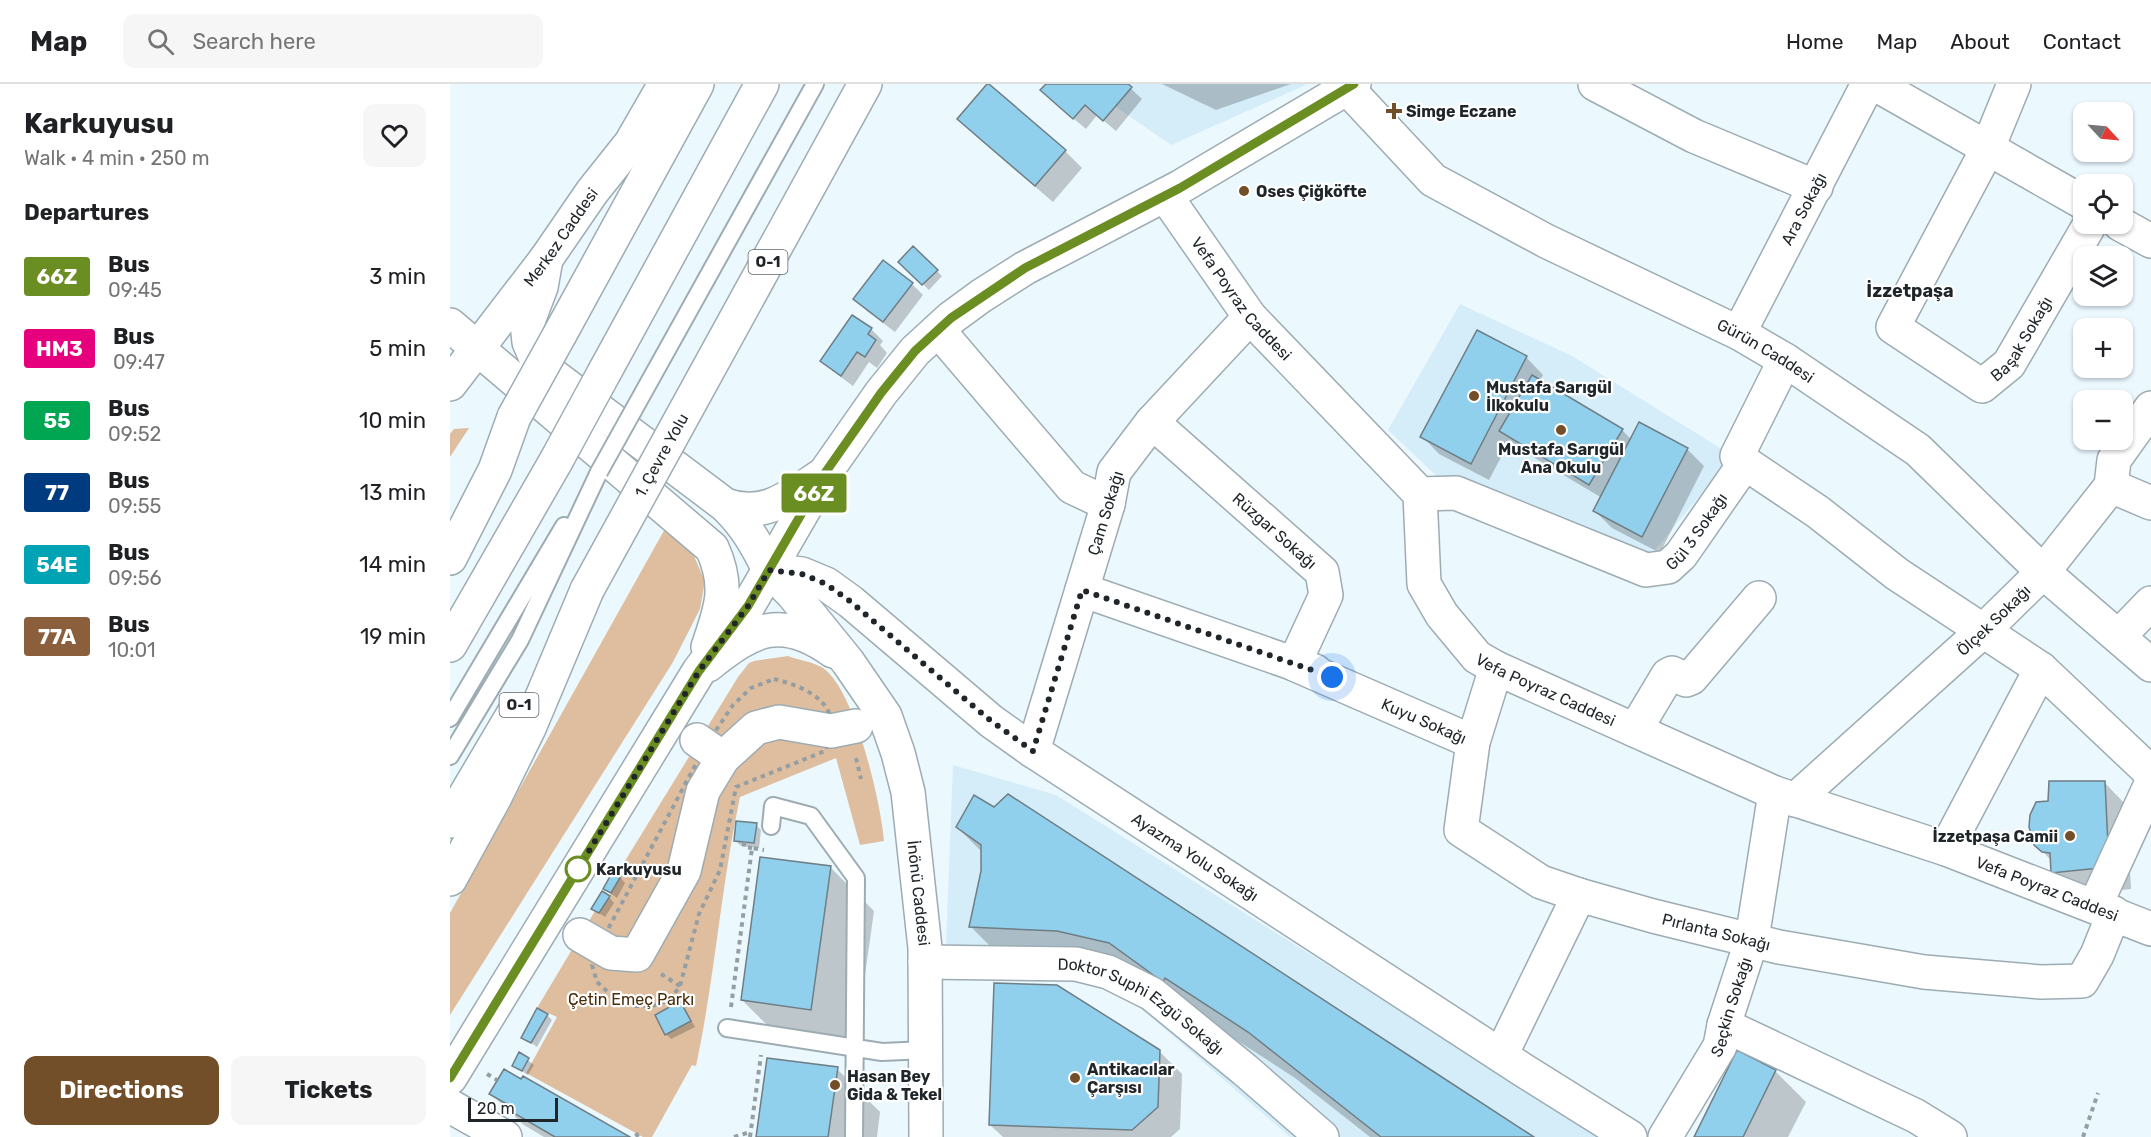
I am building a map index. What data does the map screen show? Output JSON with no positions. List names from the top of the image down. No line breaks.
{"streets":{"main road":["Ara Sokağı","Merkez Caddesi","O-1","Vefa Poyraz Caddesi","Başak Sokağı","Gürün Caddesi","1. Çevre Yolu","Çam Sokağı","Gül 3 Sokağı","Rüzgar Sokağı","Ölçek Sokağı","Kuyu Sokağı","Ayazma Yolu Sokağı","İnönü Caddesi","Pırlanta Sokağı","Seçkin Sokağı","Doktor Suphi Ezgü Sokağı"]},"crossings":[["Ara Sokağı","Gürün Caddesi"],["Merkez Caddesi","İnönü Caddesi"],["Vefa Poyraz Caddesi","Çam Sokağı"],["Vefa Poyraz Caddesi","Gül 3 Sokağı"],["Vefa Poyraz Caddesi","Ölçek Sokağı"],["Vefa Poyraz Caddesi","Pırlanta Sokağı"],["Vefa Poyraz Caddesi","Seçkin Sokağı"],["Gürün Caddesi","Ölçek Sokağı"],["Çam Sokağı","Rüzgar Sokağı"],["Çam Sokağı","Kuyu Sokağı"],["Çam Sokağı","Ayazma Yolu Sokağı"],["Rüzgar Sokağı","Kuyu Sokağı"],["Ölçek Sokağı","Seçkin Sokağı"],["Kuyu Sokağı","Pırlanta Sokağı"],["Ayazma Yolu Sokağı","İnönü Caddesi"],["İnönü Caddesi","Doktor Suphi Ezgü Sokağı"],["Pırlanta Sokağı","Seçkin Sokağı"]],"districts":["İzzetpaşa"],"parks":["Çetin Emeç Parkı"],"places":{"health":["Simge Eczane"],"other":["Oses Çiğköfte","Mustafa Sarıgül İlkokulu","Mustafa Sarıgül Ana Okulu","İzzetpaşa Camii","Karkuyusu","Antikacılar Çarşısı","Hasan Bey Gida & Tekel"]},"lines":["bus line 66Z"],"scale_bar":"20 m","north":"bottom right","page":{"header":"Map","search":"Search here","nav":["Home","Map","About","Contact"],"heading":[["Karkuyusu","Walk · 4 min · 250 m"],"Departures"],"on_map":"66Z","map_buttons":["+","−"],"list":[{"mark":"66Z","name":"Bus","note":"09:45","value":"3 min"},{"mark":"HM3","name":"Bus","note":"09:47","value":"5 min"},{"mark":"55","name":"Bus","note":"09:52","value":"10 min"},{"mark":"77","name":"Bus","note":"09:55","value":"13 min"},{"mark":"54E","name":"Bus","note":"09:56","value":"14 min"},{"mark":"77A","name":"Bus","note":"10:01","value":"19 min"}],"buttons":["Directions","Tickets"],"scale":"20 m"}}
